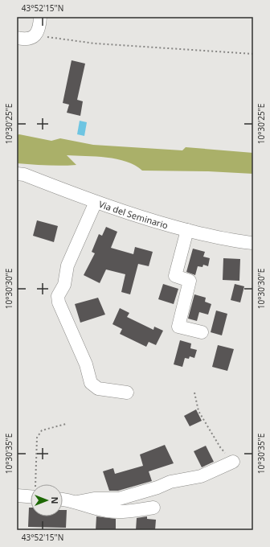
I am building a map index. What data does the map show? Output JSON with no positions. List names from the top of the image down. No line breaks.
{"streets":{"street":["Via del Seminario"]},"north":"right","coordinates":["43°52'15\"N","10°30'25\"E","10°30'30\"E","10°30'35\"E"]}
